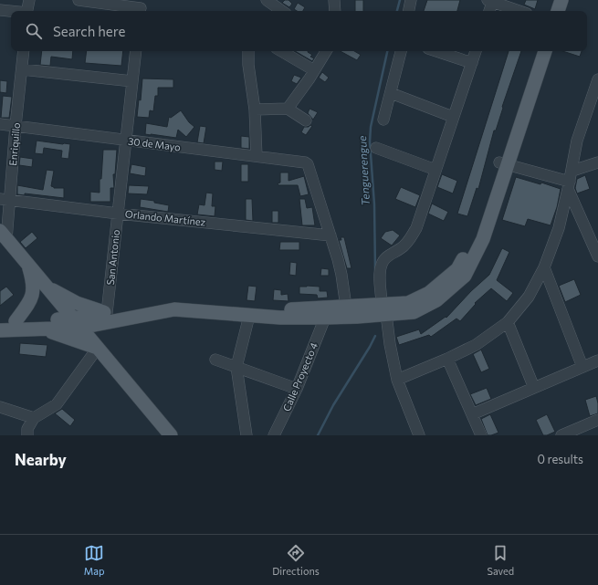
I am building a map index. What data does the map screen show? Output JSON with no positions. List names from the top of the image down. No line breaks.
{"streets":{"street":["Enriquillo","30 de Mayo","Orlando Martínez","San Antonio","Calle Proyecto 4"]},"crossings":[["Enriquillo","30 de Mayo"],["Enriquillo","Orlando Martínez"],["30 de Mayo","Orlando Martínez"],["30 de Mayo","San Antonio"],["Orlando Martínez","San Antonio"]],"water":["Tenguerengue"],"page":{"search":"Search here","heading":["Nearby","0 results"],"nav":["Map","Directions","Saved"]}}
